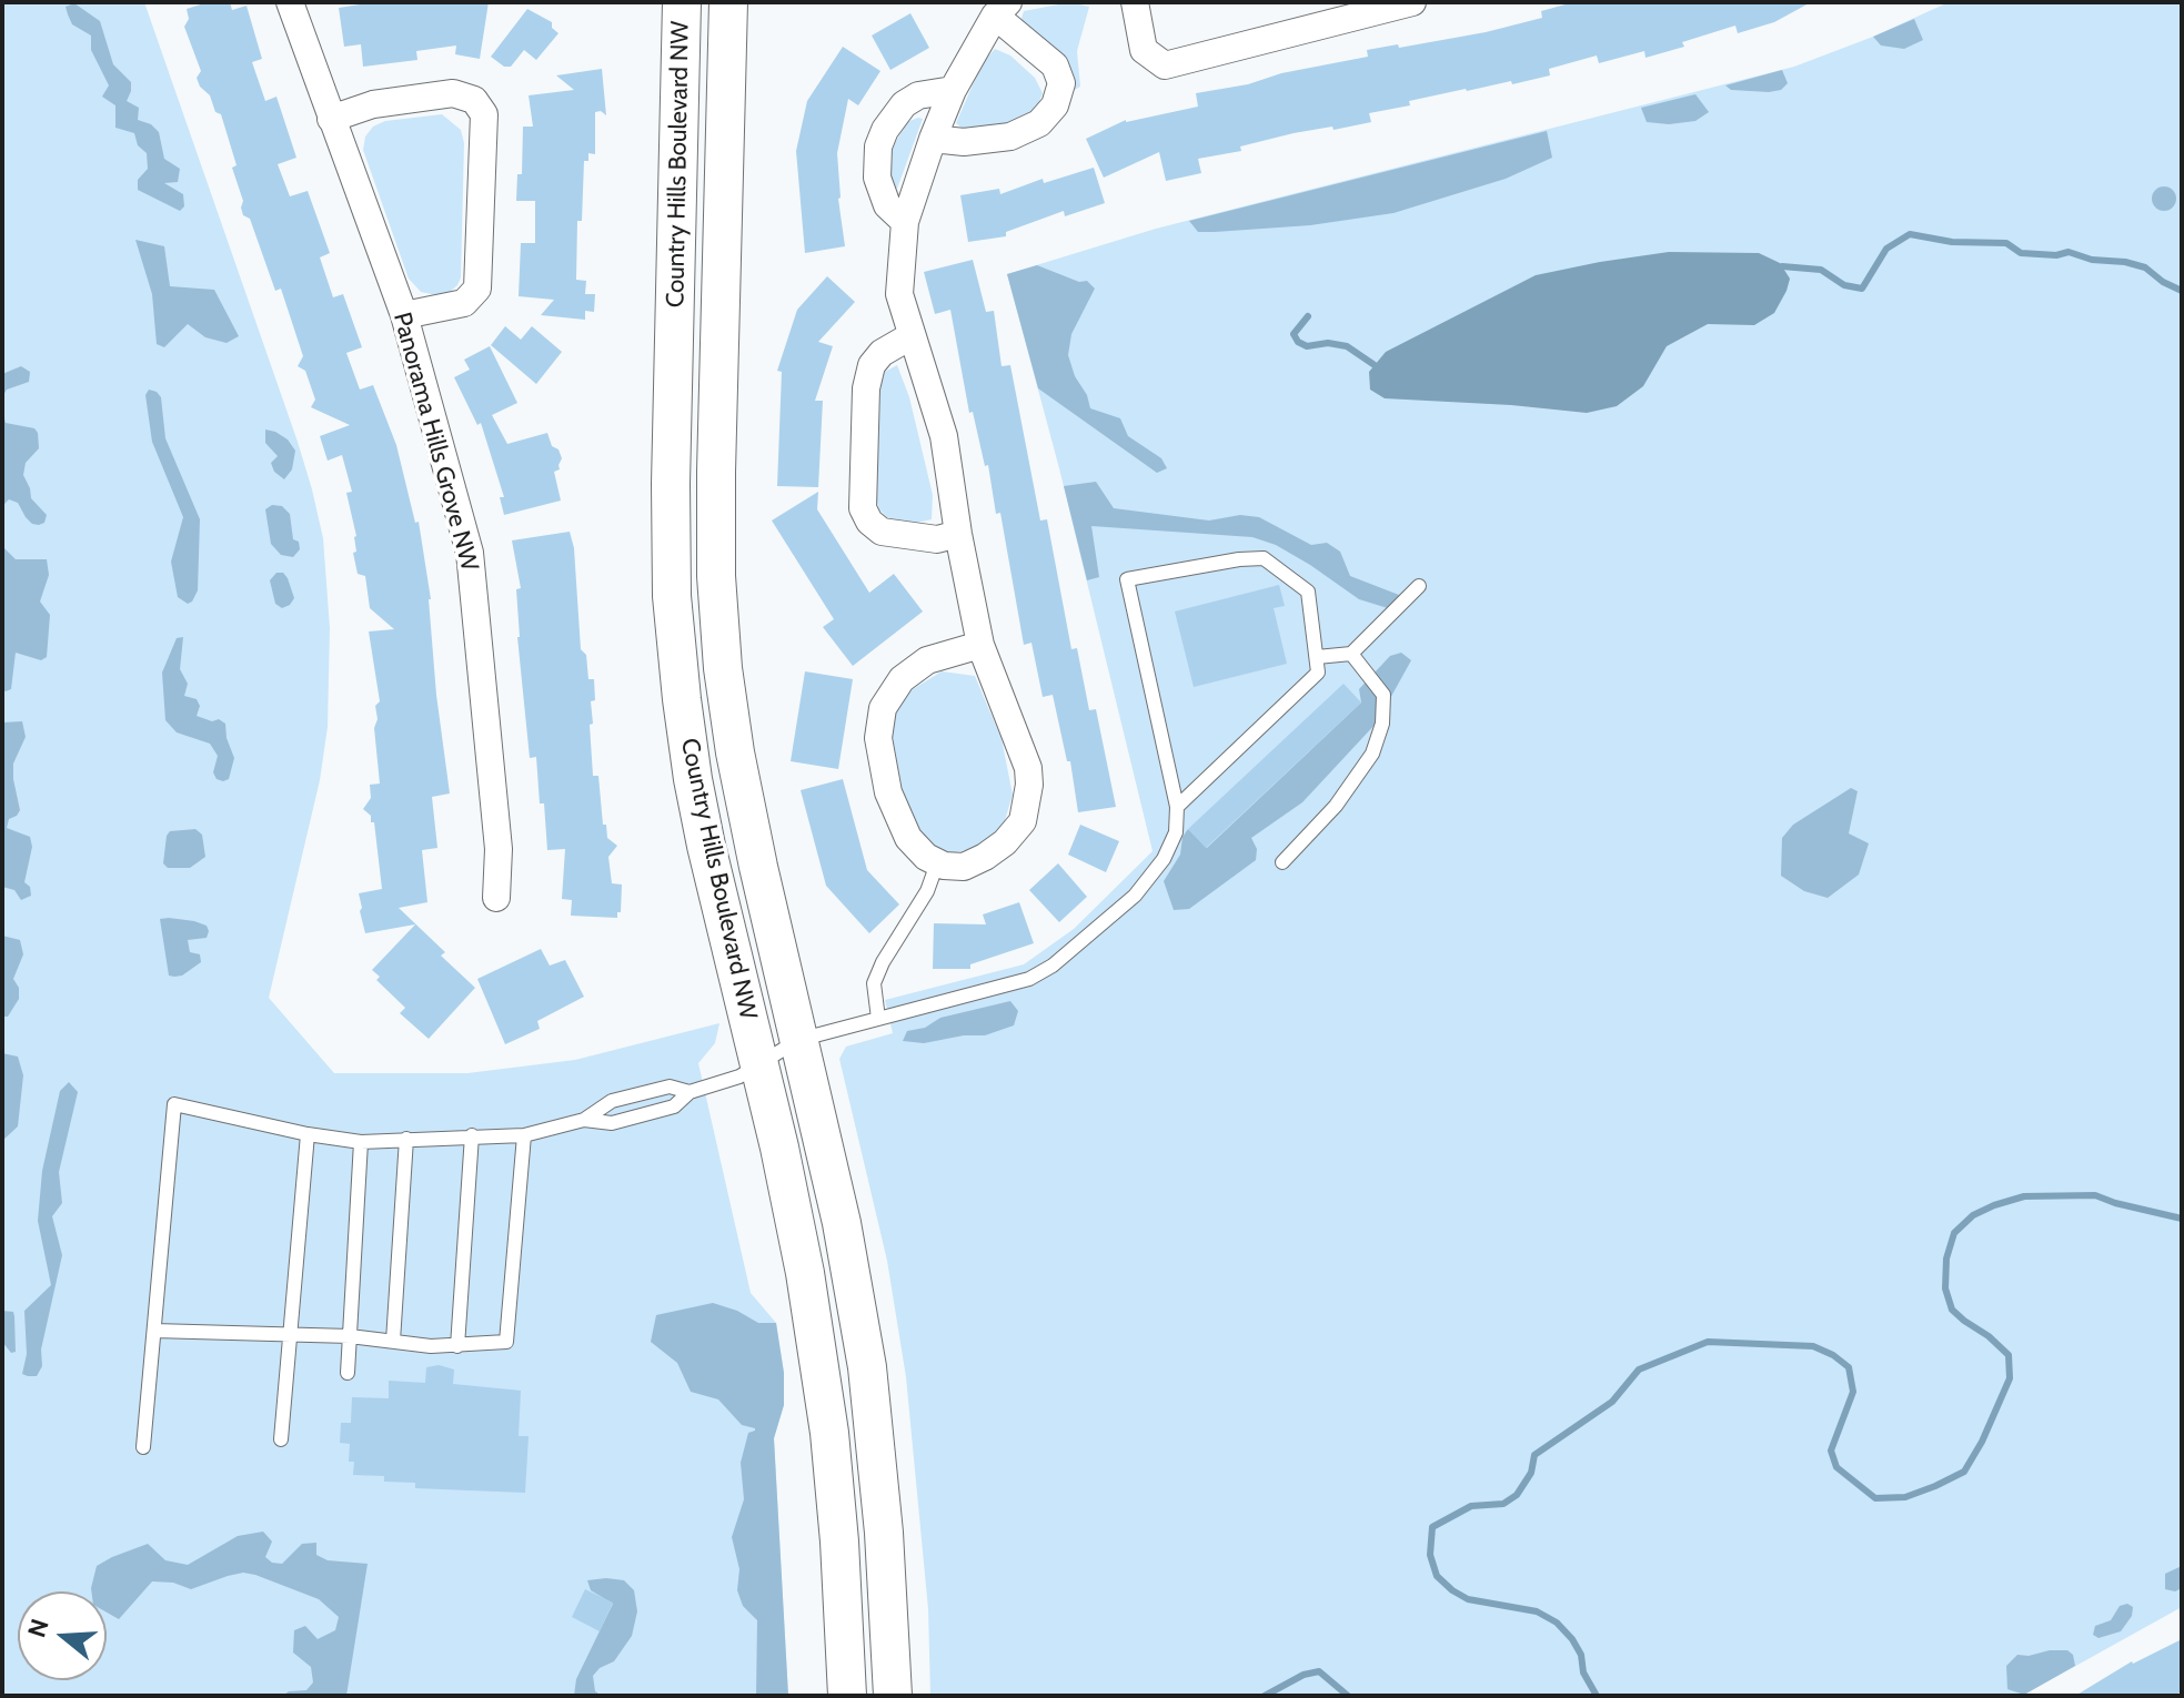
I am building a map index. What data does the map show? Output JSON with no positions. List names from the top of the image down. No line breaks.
{"streets":{"main road":["Country Hills Boulevard NW"],"street":["Panorama Hills Grove NW"]},"north":"left"}
